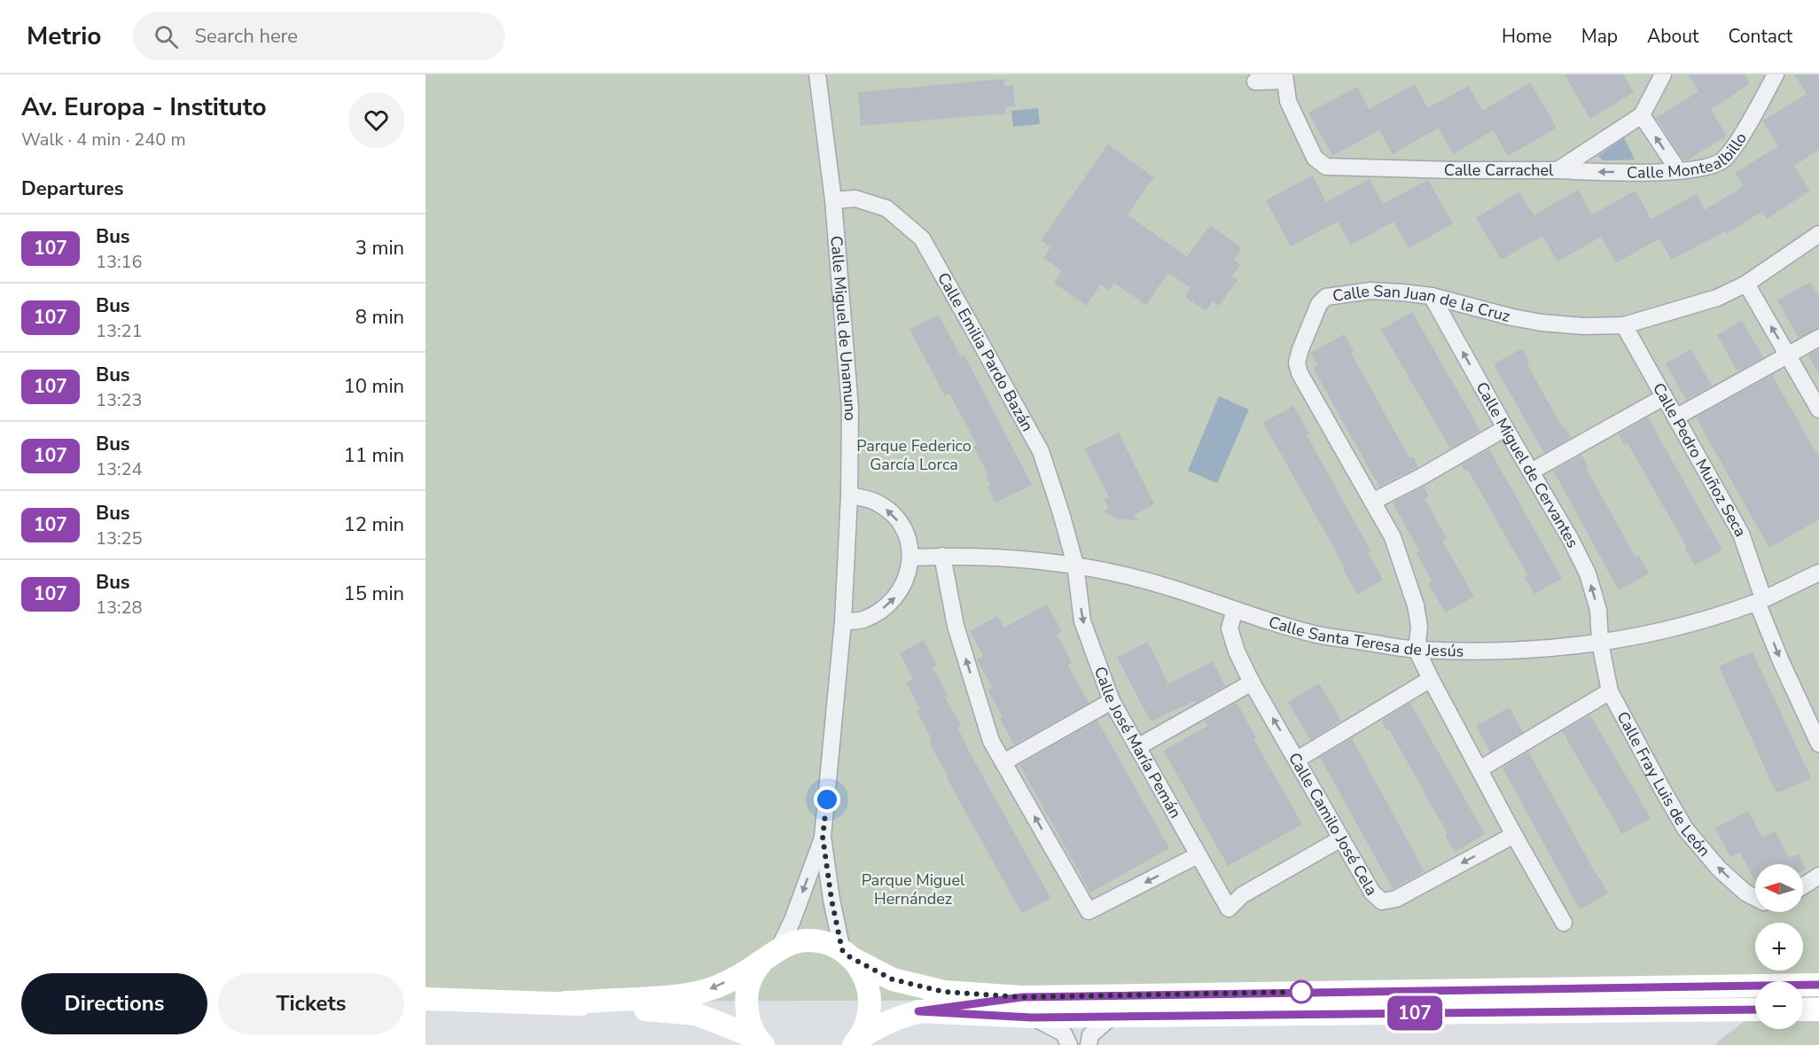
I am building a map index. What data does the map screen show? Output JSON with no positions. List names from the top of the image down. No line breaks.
{"streets":{"street":["Calle Montealbillo","Calle Carrachel","Calle San Juan de la Cruz","Calle Miguel de Unamuno","Calle Emilia Pardo Bazán","Calle Pedro Muñoz Seca","Calle Miguel de Cervantes","Calle Santa Teresa de Jesús","Calle José María Pemán","Calle Fray Luis de León","Calle Camilo José Cela"]},"crossings":[["Calle Montealbillo","Calle Carrachel"],["Calle San Juan de la Cruz","Calle Pedro Muñoz Seca"],["Calle San Juan de la Cruz","Calle Miguel de Cervantes"],["Calle San Juan de la Cruz","Calle Santa Teresa de Jesús"],["Calle Miguel de Unamuno","Calle Emilia Pardo Bazán"],["Calle Emilia Pardo Bazán","Calle Santa Teresa de Jesús"],["Calle Emilia Pardo Bazán","Calle José María Pemán"],["Calle Pedro Muñoz Seca","Calle Santa Teresa de Jesús"],["Calle Miguel de Cervantes","Calle Santa Teresa de Jesús"],["Calle Miguel de Cervantes","Calle Fray Luis de León"],["Calle Santa Teresa de Jesús","Calle José María Pemán"],["Calle Santa Teresa de Jesús","Calle Fray Luis de León"],["Calle Santa Teresa de Jesús","Calle Camilo José Cela"],["Calle José María Pemán","Calle Camilo José Cela"]],"one_way":["Calle Montealbillo","Calle Miguel de Cervantes","Calle Fray Luis de León"],"parks":["Parque Federico García Lorca","Parque Miguel Hernández"],"lines":["bus line 107"],"north":"left","page":{"header":"Metrio","search":"Search here","nav":["Home","Map","About","Contact"],"heading":[["Av. Europa - Instituto","Walk · 4 min · 240 m"],"Departures"],"on_map":"107","list":[{"mark":"107","name":"Bus","note":"13:16","value":"3 min"},{"mark":"107","name":"Bus","note":"13:21","value":"8 min"},{"mark":"107","name":"Bus","note":"13:23","value":"10 min"},{"mark":"107","name":"Bus","note":"13:24","value":"11 min"},{"mark":"107","name":"Bus","note":"13:25","value":"12 min"},{"mark":"107","name":"Bus","note":"13:28","value":"15 min"}],"map_buttons":["+","−"],"buttons":["Directions","Tickets"]}}
